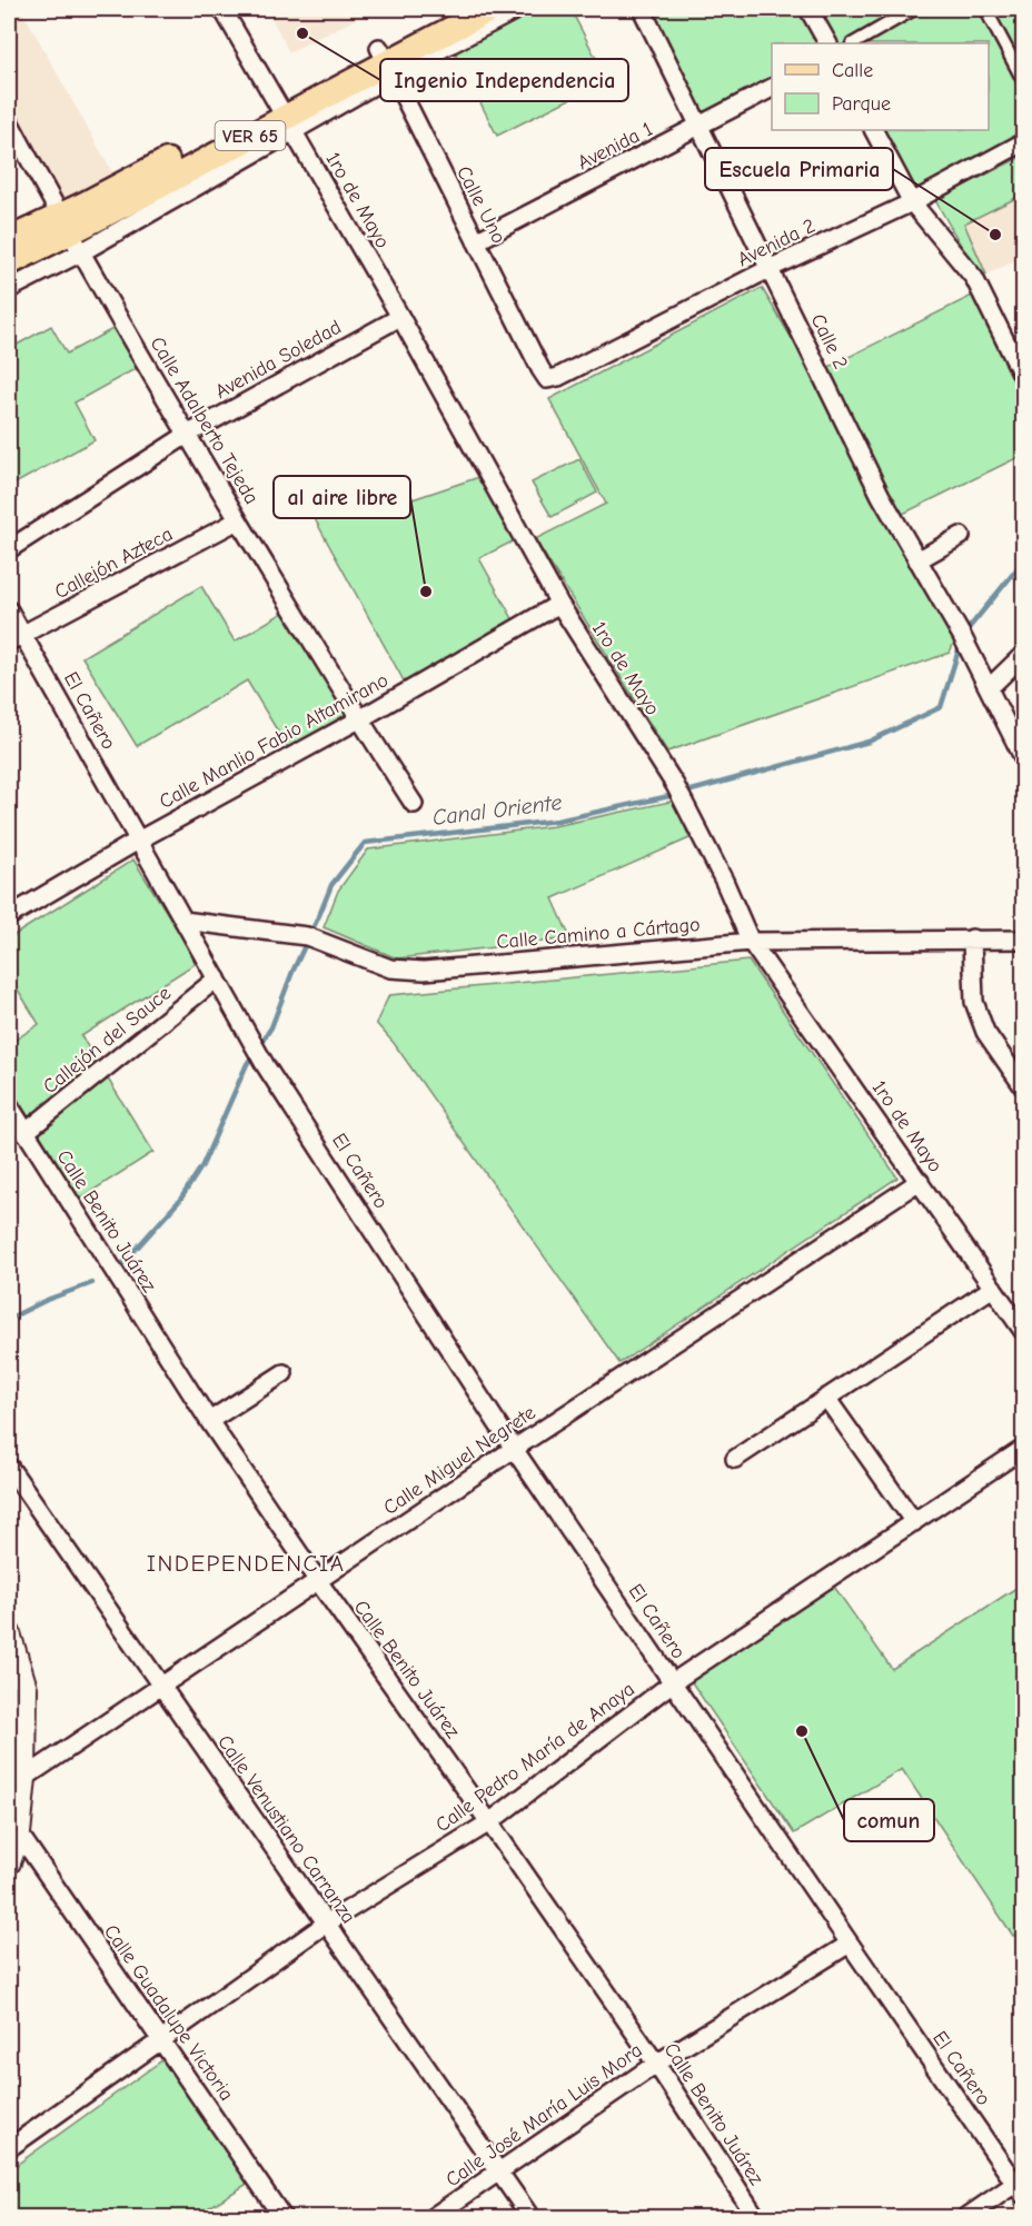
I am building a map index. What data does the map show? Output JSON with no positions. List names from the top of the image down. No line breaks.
{"streets":{"main road":["VER 65"],"street":["Avenida 1","1ro de Mayo","Calle Uno","Avenida 2","Calle 2","Avenida Soledad","Calle Adalberto Tejeda","Callejón Azteca","El Cañero","Calle Manlio Fabio Altamirano","Calle Camino a Cártago","Callejón del Sauce","Calle Benito Juárez","Calle Miguel Negrete","Calle Pedro María de Anaya","Calle Venustiano Carranza","Calle Guadalupe Victoria","Calle José María Luis Mora"]},"crossings":[["VER 65","1ro de Mayo"],["VER 65","Calle Uno"],["VER 65","Calle Adalberto Tejeda"],["Avenida 1","Calle Uno"],["Avenida 1","Calle 2"],["1ro de Mayo","Avenida Soledad"],["1ro de Mayo","Calle Manlio Fabio Altamirano"],["1ro de Mayo","Calle Camino a Cártago"],["1ro de Mayo","Calle Miguel Negrete"],["Calle Uno","Avenida 2"],["Avenida 2","Calle 2"],["Avenida Soledad","Calle Adalberto Tejeda"],["Calle Adalberto Tejeda","Callejón Azteca"],["Calle Adalberto Tejeda","Calle Manlio Fabio Altamirano"],["Callejón Azteca","El Cañero"],["El Cañero","Calle Manlio Fabio Altamirano"],["El Cañero","Calle Camino a Cártago"],["El Cañero","Callejón del Sauce"],["El Cañero","Calle Miguel Negrete"],["El Cañero","Calle Pedro María de Anaya"],["El Cañero","Calle José María Luis Mora"],["Callejón del Sauce","Calle Benito Juárez"],["Calle Benito Juárez","Calle Miguel Negrete"],["Calle Benito Juárez","Calle Pedro María de Anaya"],["Calle Benito Juárez","Calle José María Luis Mora"],["Calle Miguel Negrete","Calle Venustiano Carranza"],["Calle Pedro María de Anaya","Calle Venustiano Carranza"],["Calle Pedro María de Anaya","Calle Guadalupe Victoria"],["Calle Venustiano Carranza","Calle José María Luis Mora"]],"districts":["INDEPENDENCIA"],"water":["Canal Oriente"],"places":["Ingenio Independencia","Escuela Primaria","al aire libre","comun"],"legend":["Calle","Parque"]}
